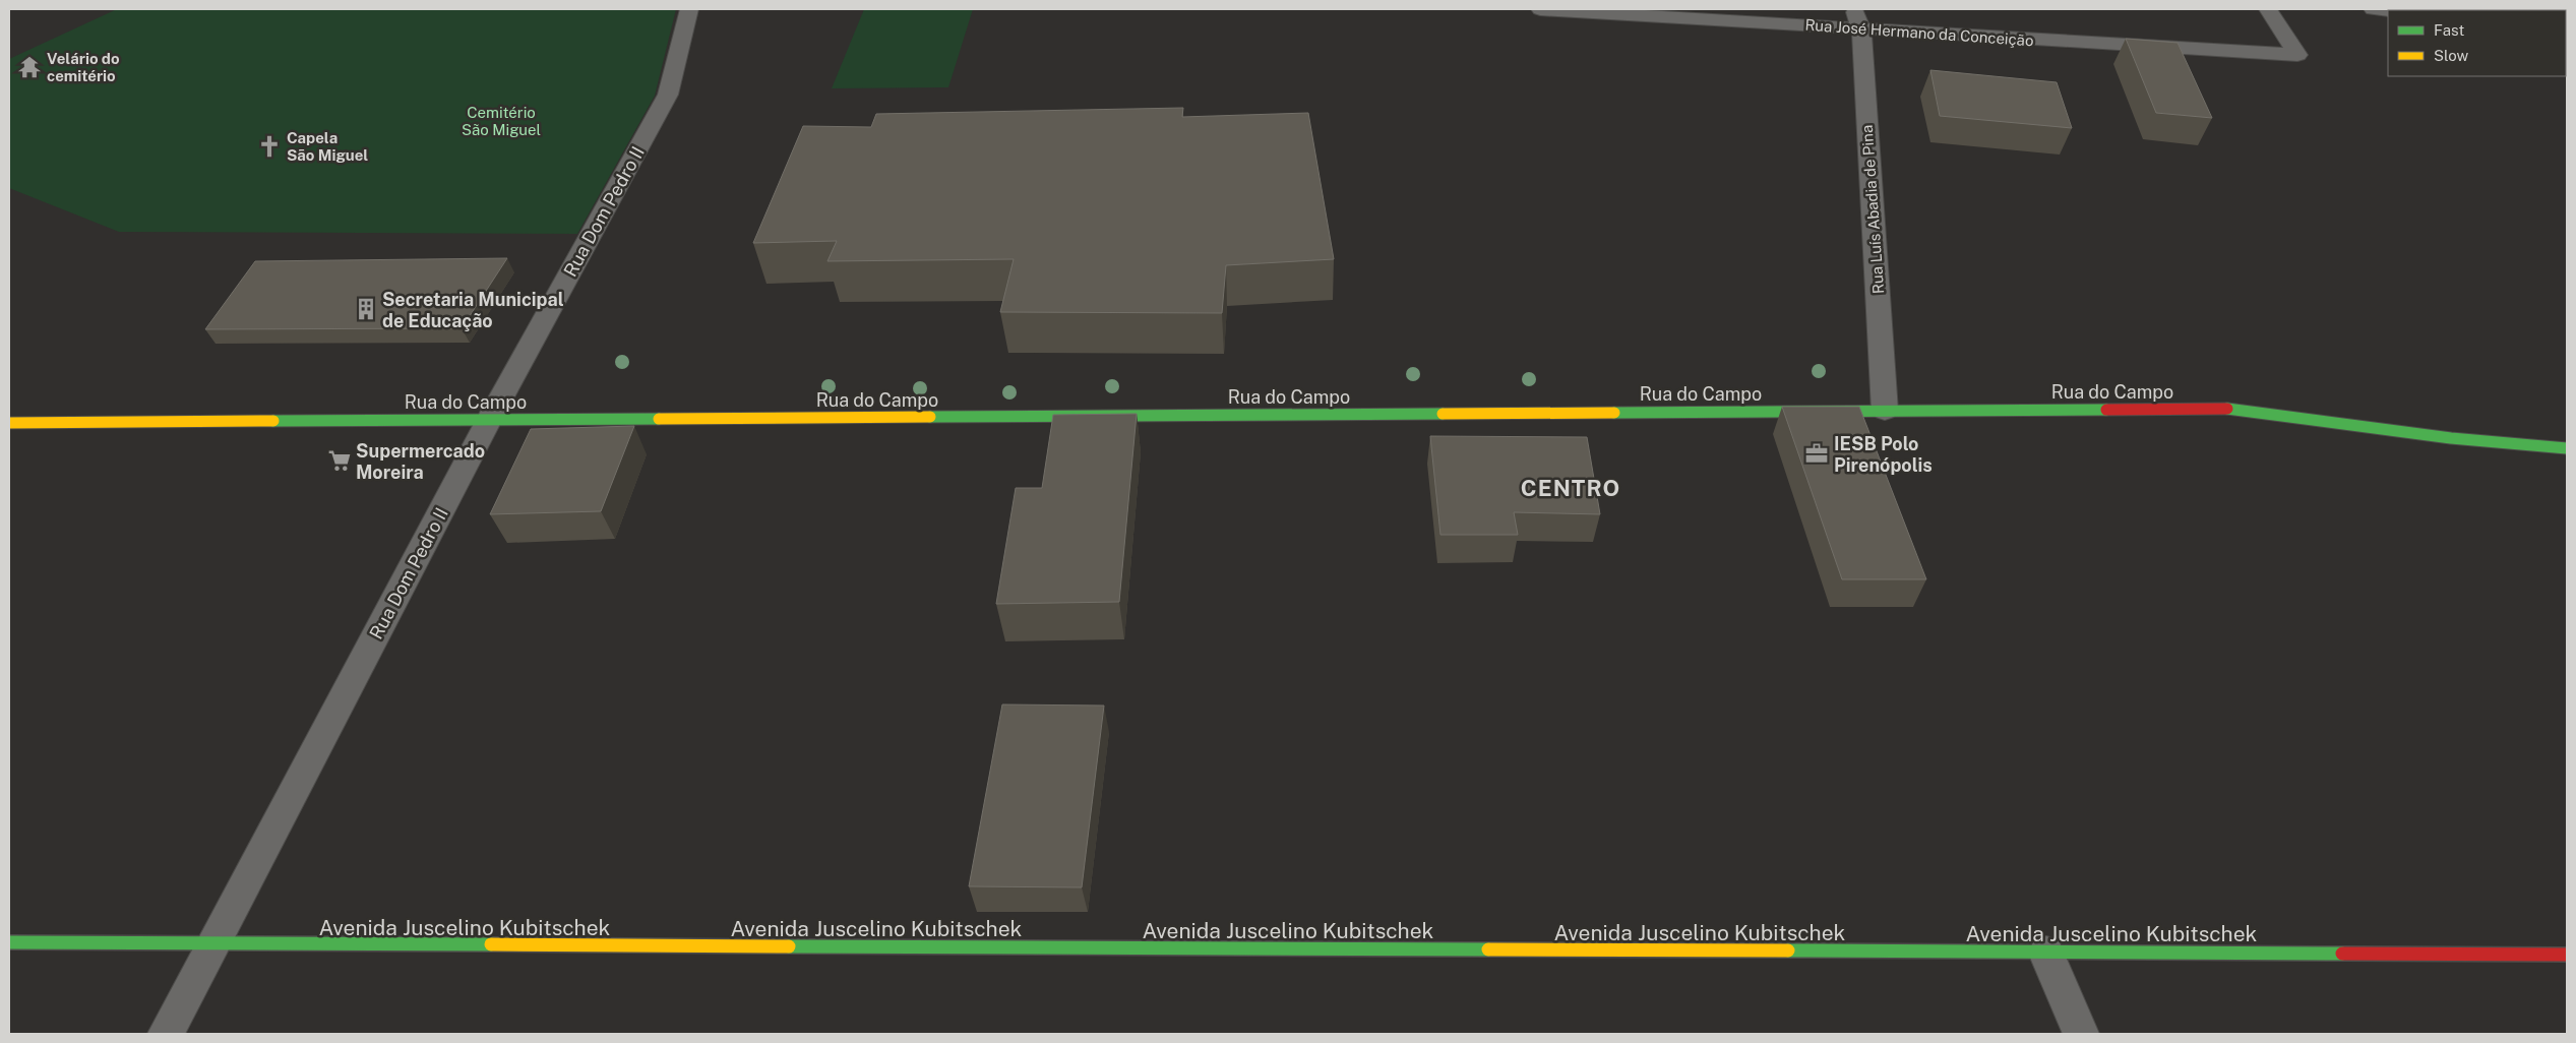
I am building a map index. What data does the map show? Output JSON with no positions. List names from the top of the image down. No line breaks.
{"streets":{"street":["Rua José Hermano da Conceição","Rua Luís Abadia de Pina","Rua Dom Pedro II","Rua do Campo","Avenida Juscelino Kubitschek"]},"crossings":[["Rua José Hermano da Conceição","Rua Luís Abadia de Pina"],["Rua Luís Abadia de Pina","Rua do Campo"],["Rua Dom Pedro II","Rua do Campo"],["Rua Dom Pedro II","Avenida Juscelino Kubitschek"]],"districts":["CENTRO"],"parks":["Cemitério São Miguel"],"places":{"temple":["Velário do cemitério"],"church":["Capela São Miguel"],"building":["Secretaria Municipal de Educação"],"office":["IESB Polo Pirenópolis"],"supermarket":["Supermercado Moreira"]},"legend":["Fast","Slow"]}
